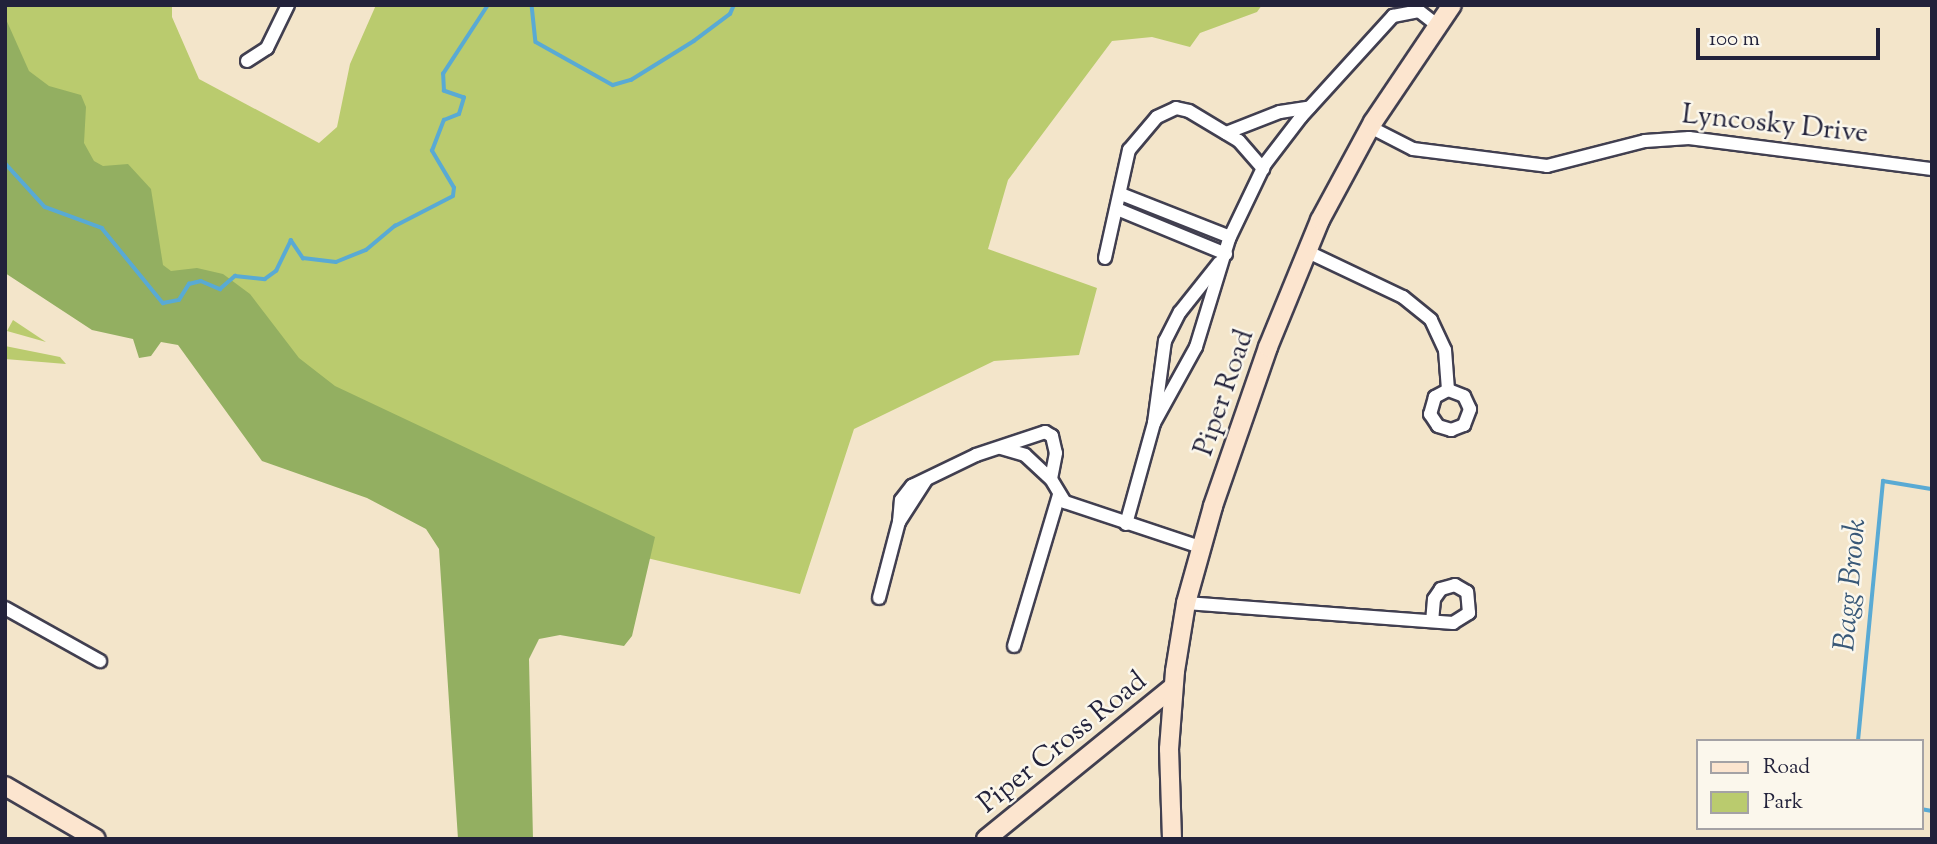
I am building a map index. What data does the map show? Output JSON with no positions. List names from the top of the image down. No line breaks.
{"streets":{"main road":["Piper Road","Piper Cross Road"],"street":["Lyncosky Drive"]},"crossings":[["Lyncosky Drive","Piper Road"],["Piper Road","Piper Cross Road"]],"water":["Bagg Brook"],"legend":["Road","Park"],"scale_bar":"100 m"}
